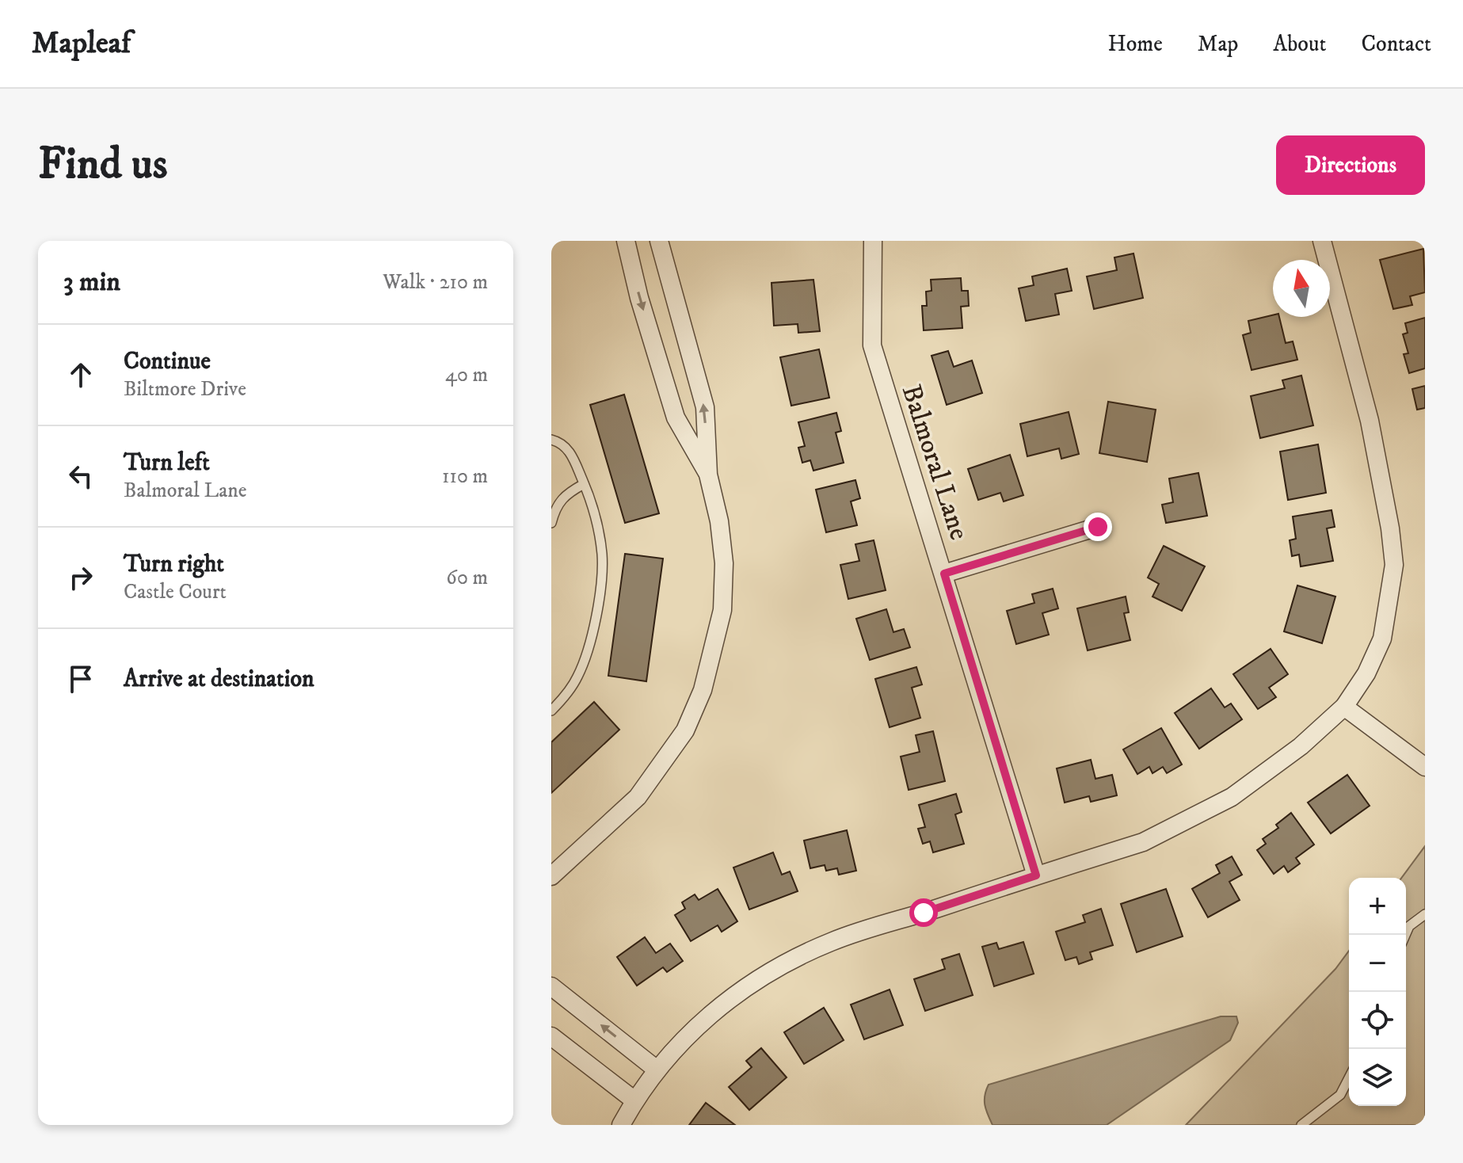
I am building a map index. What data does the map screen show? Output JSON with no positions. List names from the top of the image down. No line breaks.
{"streets":{"street":["Balmoral Lane"]},"north":"top","page":{"header":"Mapleaf","nav":["Home","Map","About","Contact"],"buttons":"Directions","title":"Find us","heading":["3 min","Walk · 210 m"],"list":[["Continue","Biltmore Drive","40 m"],["Turn left","Balmoral Lane","110 m"],["Turn right","Castle Court","60 m"],"Arrive at destination"],"map_buttons":["+","−"]}}
